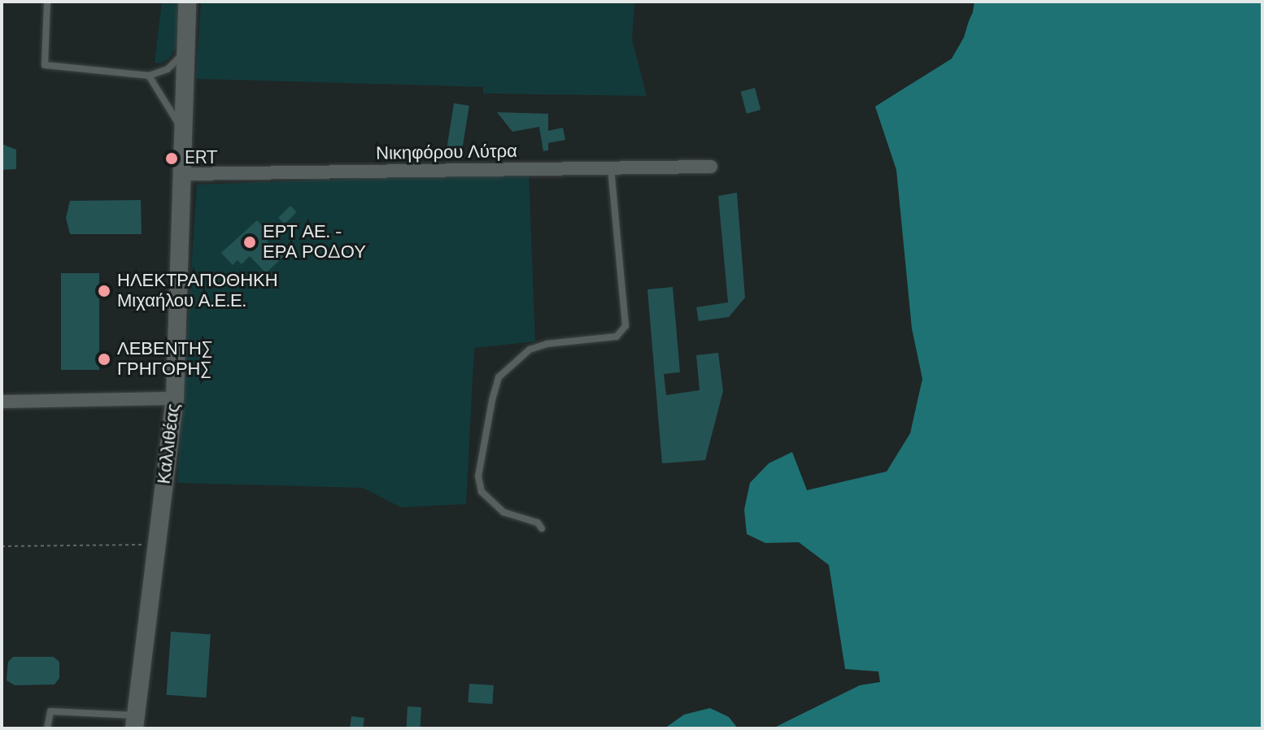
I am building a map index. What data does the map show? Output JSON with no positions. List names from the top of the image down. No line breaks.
{"streets":{"main road":["Καλλιθέας"],"street":["Νικηφόρου Λύτρα"]},"crossings":[["Νικηφόρου Λύτρα","Καλλιθέας"]],"places":["ERT","ΕΡΤ ΑΕ. - ΕΡΑ ΡΟΔΟΥ","ΗΛΕΚΤΡΑΠΟΘΗΚΗ Μιχαήλου Α.Ε.Ε.","ΛΕΒΕΝΤΗΣ ΓΡΗΓΟΡΗΣ"]}
